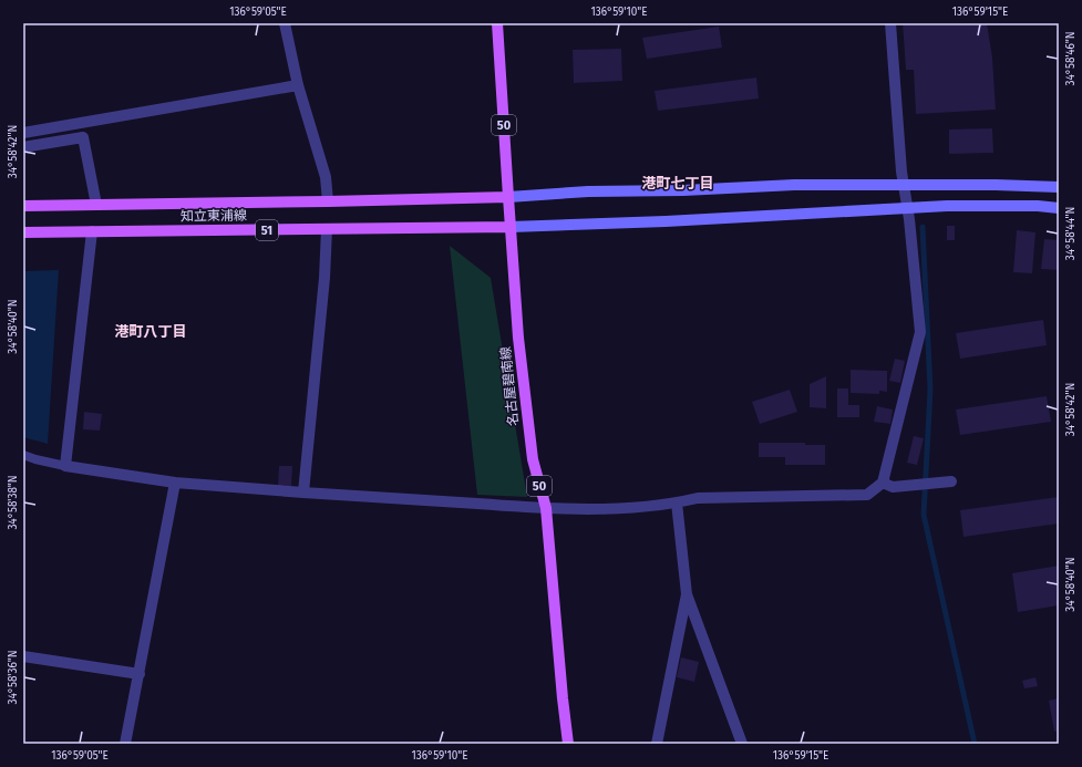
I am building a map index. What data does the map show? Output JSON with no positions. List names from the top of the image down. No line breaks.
{"streets":{"main road":["50","知立東浦線","51","名古屋碧南線"]},"crossings":[["知立東浦線","名古屋碧南線"]],"districts":["港町七丁目","港町八丁目"],"coordinates":["136°59'05\"E","136°59'10\"E","136°59'15\"E","34°58'46\"N","34°58'42\"N","34°58'44\"N","34°58'40\"N","34°58'38\"N","34°58'36\"N"]}
